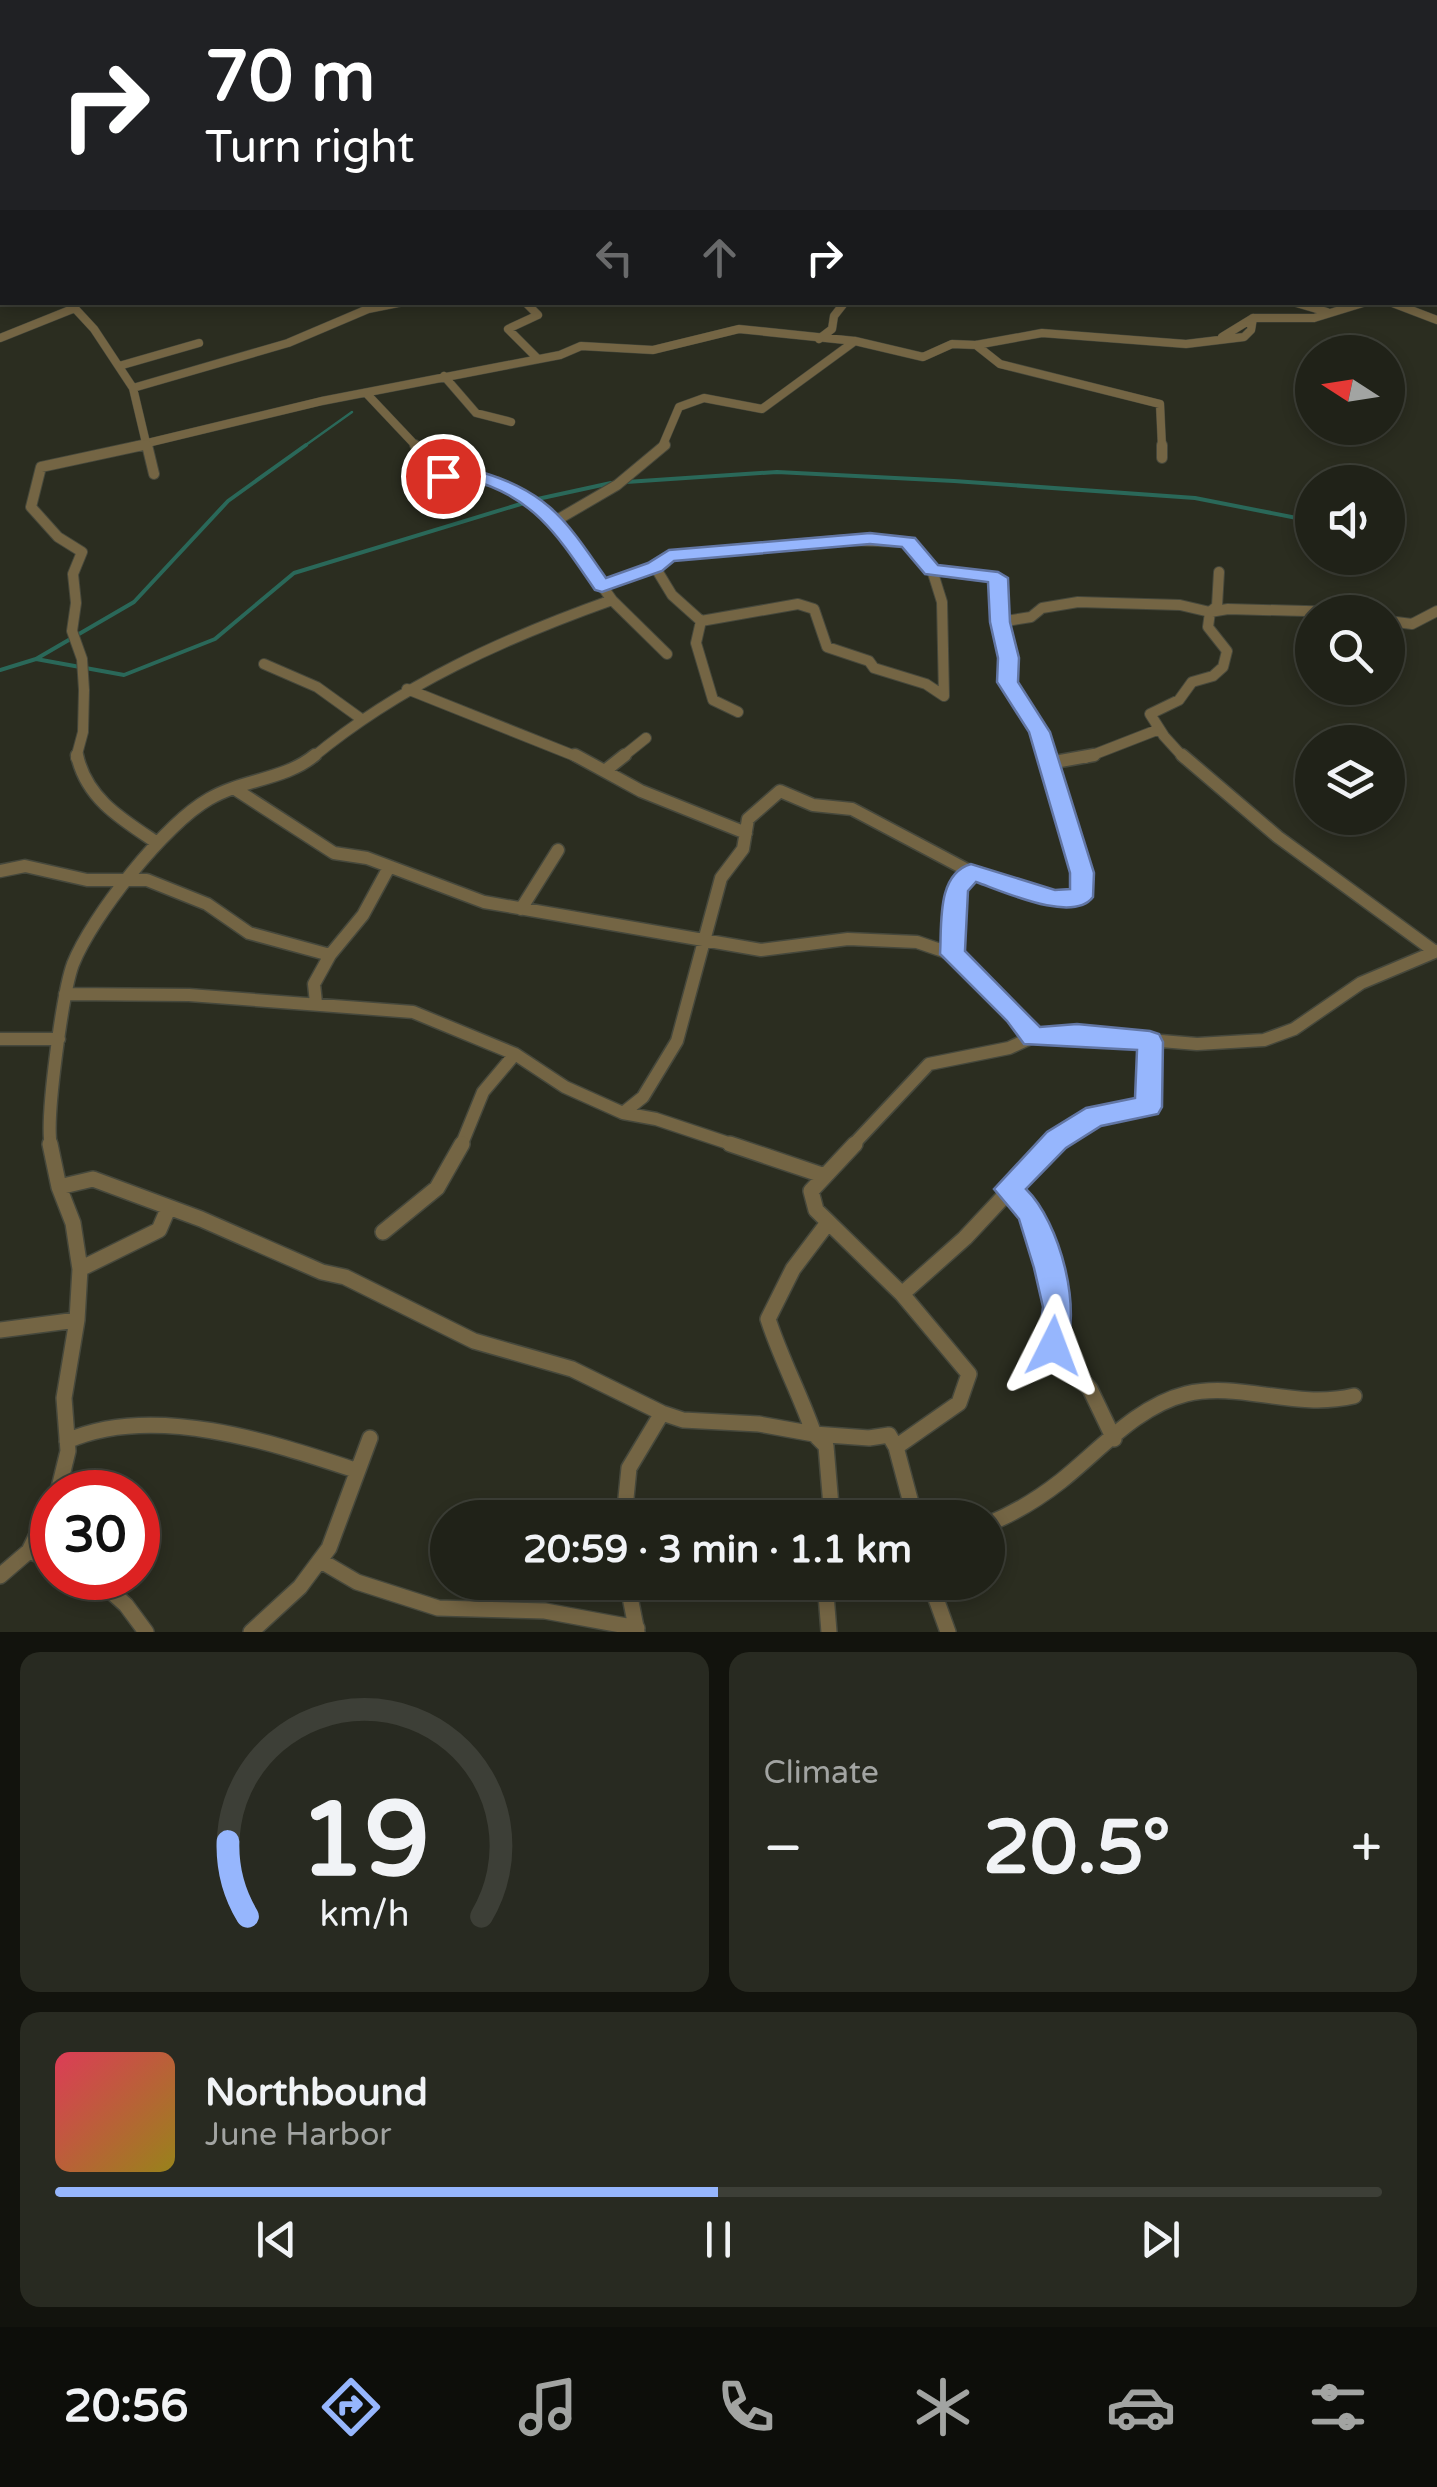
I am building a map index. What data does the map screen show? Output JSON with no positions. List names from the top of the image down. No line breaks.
{"north":"left","page":{"turn":["70 m","Turn right"],"limit":"30","trip":"20:59 · 3 min · 1.1 km","tile":"Climate","heat":["−","20.5°","+"],"song":["Northbound","June Harbor"],"tabs":"20:56","gauge":["19","km/h"]}}
